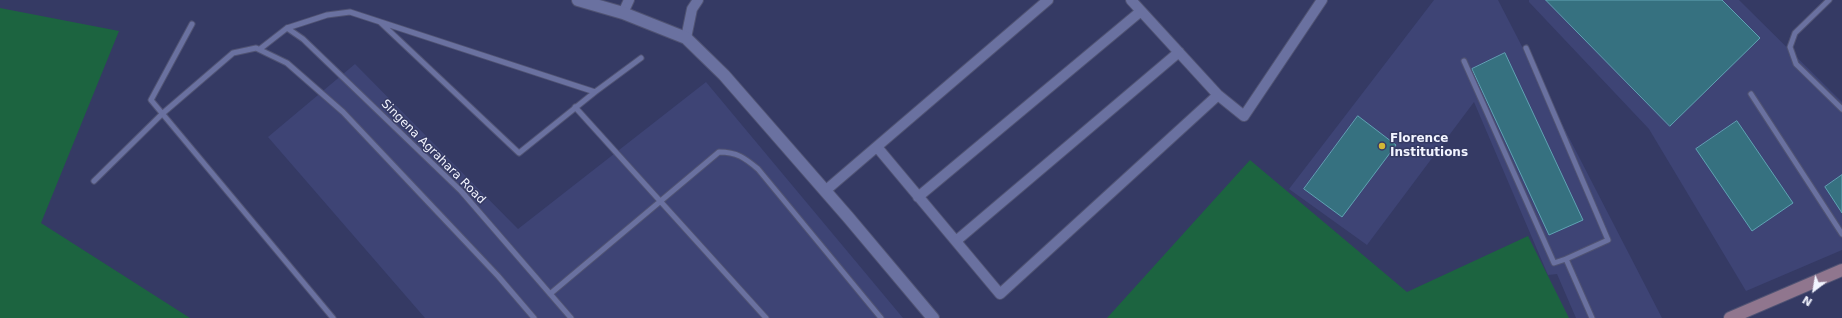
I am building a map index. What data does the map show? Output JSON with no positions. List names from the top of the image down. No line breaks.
{"streets":{"lane":["Singena Agrahara Road"]},"places":["Florence Institutions"],"north":"bottom left"}
